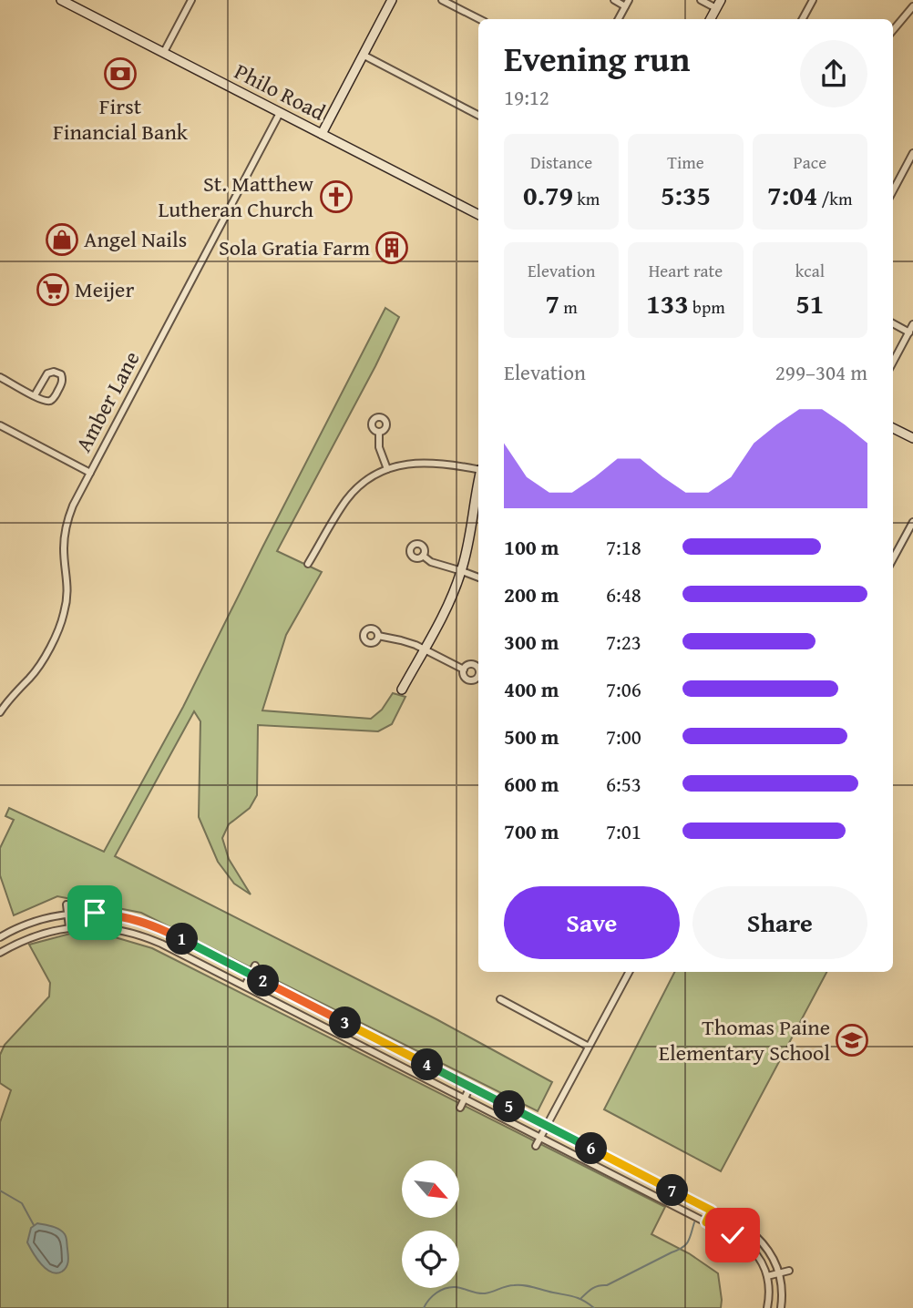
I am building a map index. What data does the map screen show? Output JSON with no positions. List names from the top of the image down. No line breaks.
{"streets":{"main road":["Philo Road"],"street":["Amber Lane"]},"crossings":[["Philo Road","Amber Lane"]],"places":{"bank":["First Financial Bank"],"church":["St. Matthew Lutheran Church"],"shop":["Angel Nails"],"building":["Sola Gratia Farm"],"supermarket":["Meijer"],"school or university":["Thomas Paine Elementary School"]},"north":"bottom right","page":{"heading":["Evening run","19:12"],"stats":[["Distance","0.79 km"],["Time","5:35"],["Pace","7:04 /km"],["Elevation","7 m"],["Heart rate","133 bpm"],["kcal","51"]],"chart":["Elevation","299–304 m"],"list":[{"name":"100 m","note":"7:18"},{"name":"200 m","note":"6:48"},{"name":"300 m","note":"7:23"},{"name":"400 m","note":"7:06"},{"name":"500 m","note":"7:00"},{"name":"600 m","note":"6:53"},{"name":"700 m","note":"7:01"}],"buttons":["Save","Share"],"pins":["1","2","3","4","5","6","7"]}}
